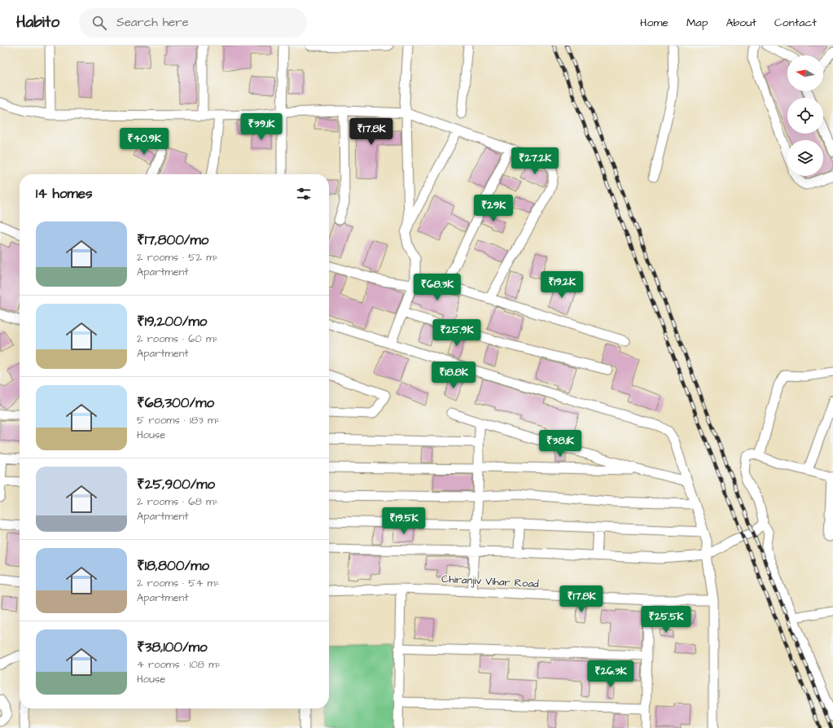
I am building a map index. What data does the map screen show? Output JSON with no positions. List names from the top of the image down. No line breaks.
{"streets":{"street":["Chiranjiv Vihar Road"]},"north":"left","page":{"header":"Habito","search":"Search here","nav":["Home","Map","About","Contact"],"price":["₹39.1K","₹17.8K","₹40.9K","₹27.2K","₹29K","₹19.2K","₹68.3K","₹25.9K","₹18.8K","₹38.1K","₹19.5K","₹17.8K","₹25.5K","₹26.3K"],"heading":"14 homes","list":[{"name":"₹17,800/mo","note":"2 rooms · 52 m² · Apartment"},{"name":"₹19,200/mo","note":"2 rooms · 60 m² · Apartment"},{"name":"₹68,300/mo","note":"5 rooms · 183 m² · House"},{"name":"₹25,900/mo","note":"2 rooms · 68 m² · Apartment"},{"name":"₹18,800/mo","note":"2 rooms · 54 m² · Apartment"},{"name":"₹38,100/mo","note":"4 rooms · 108 m² · House"}]}}
